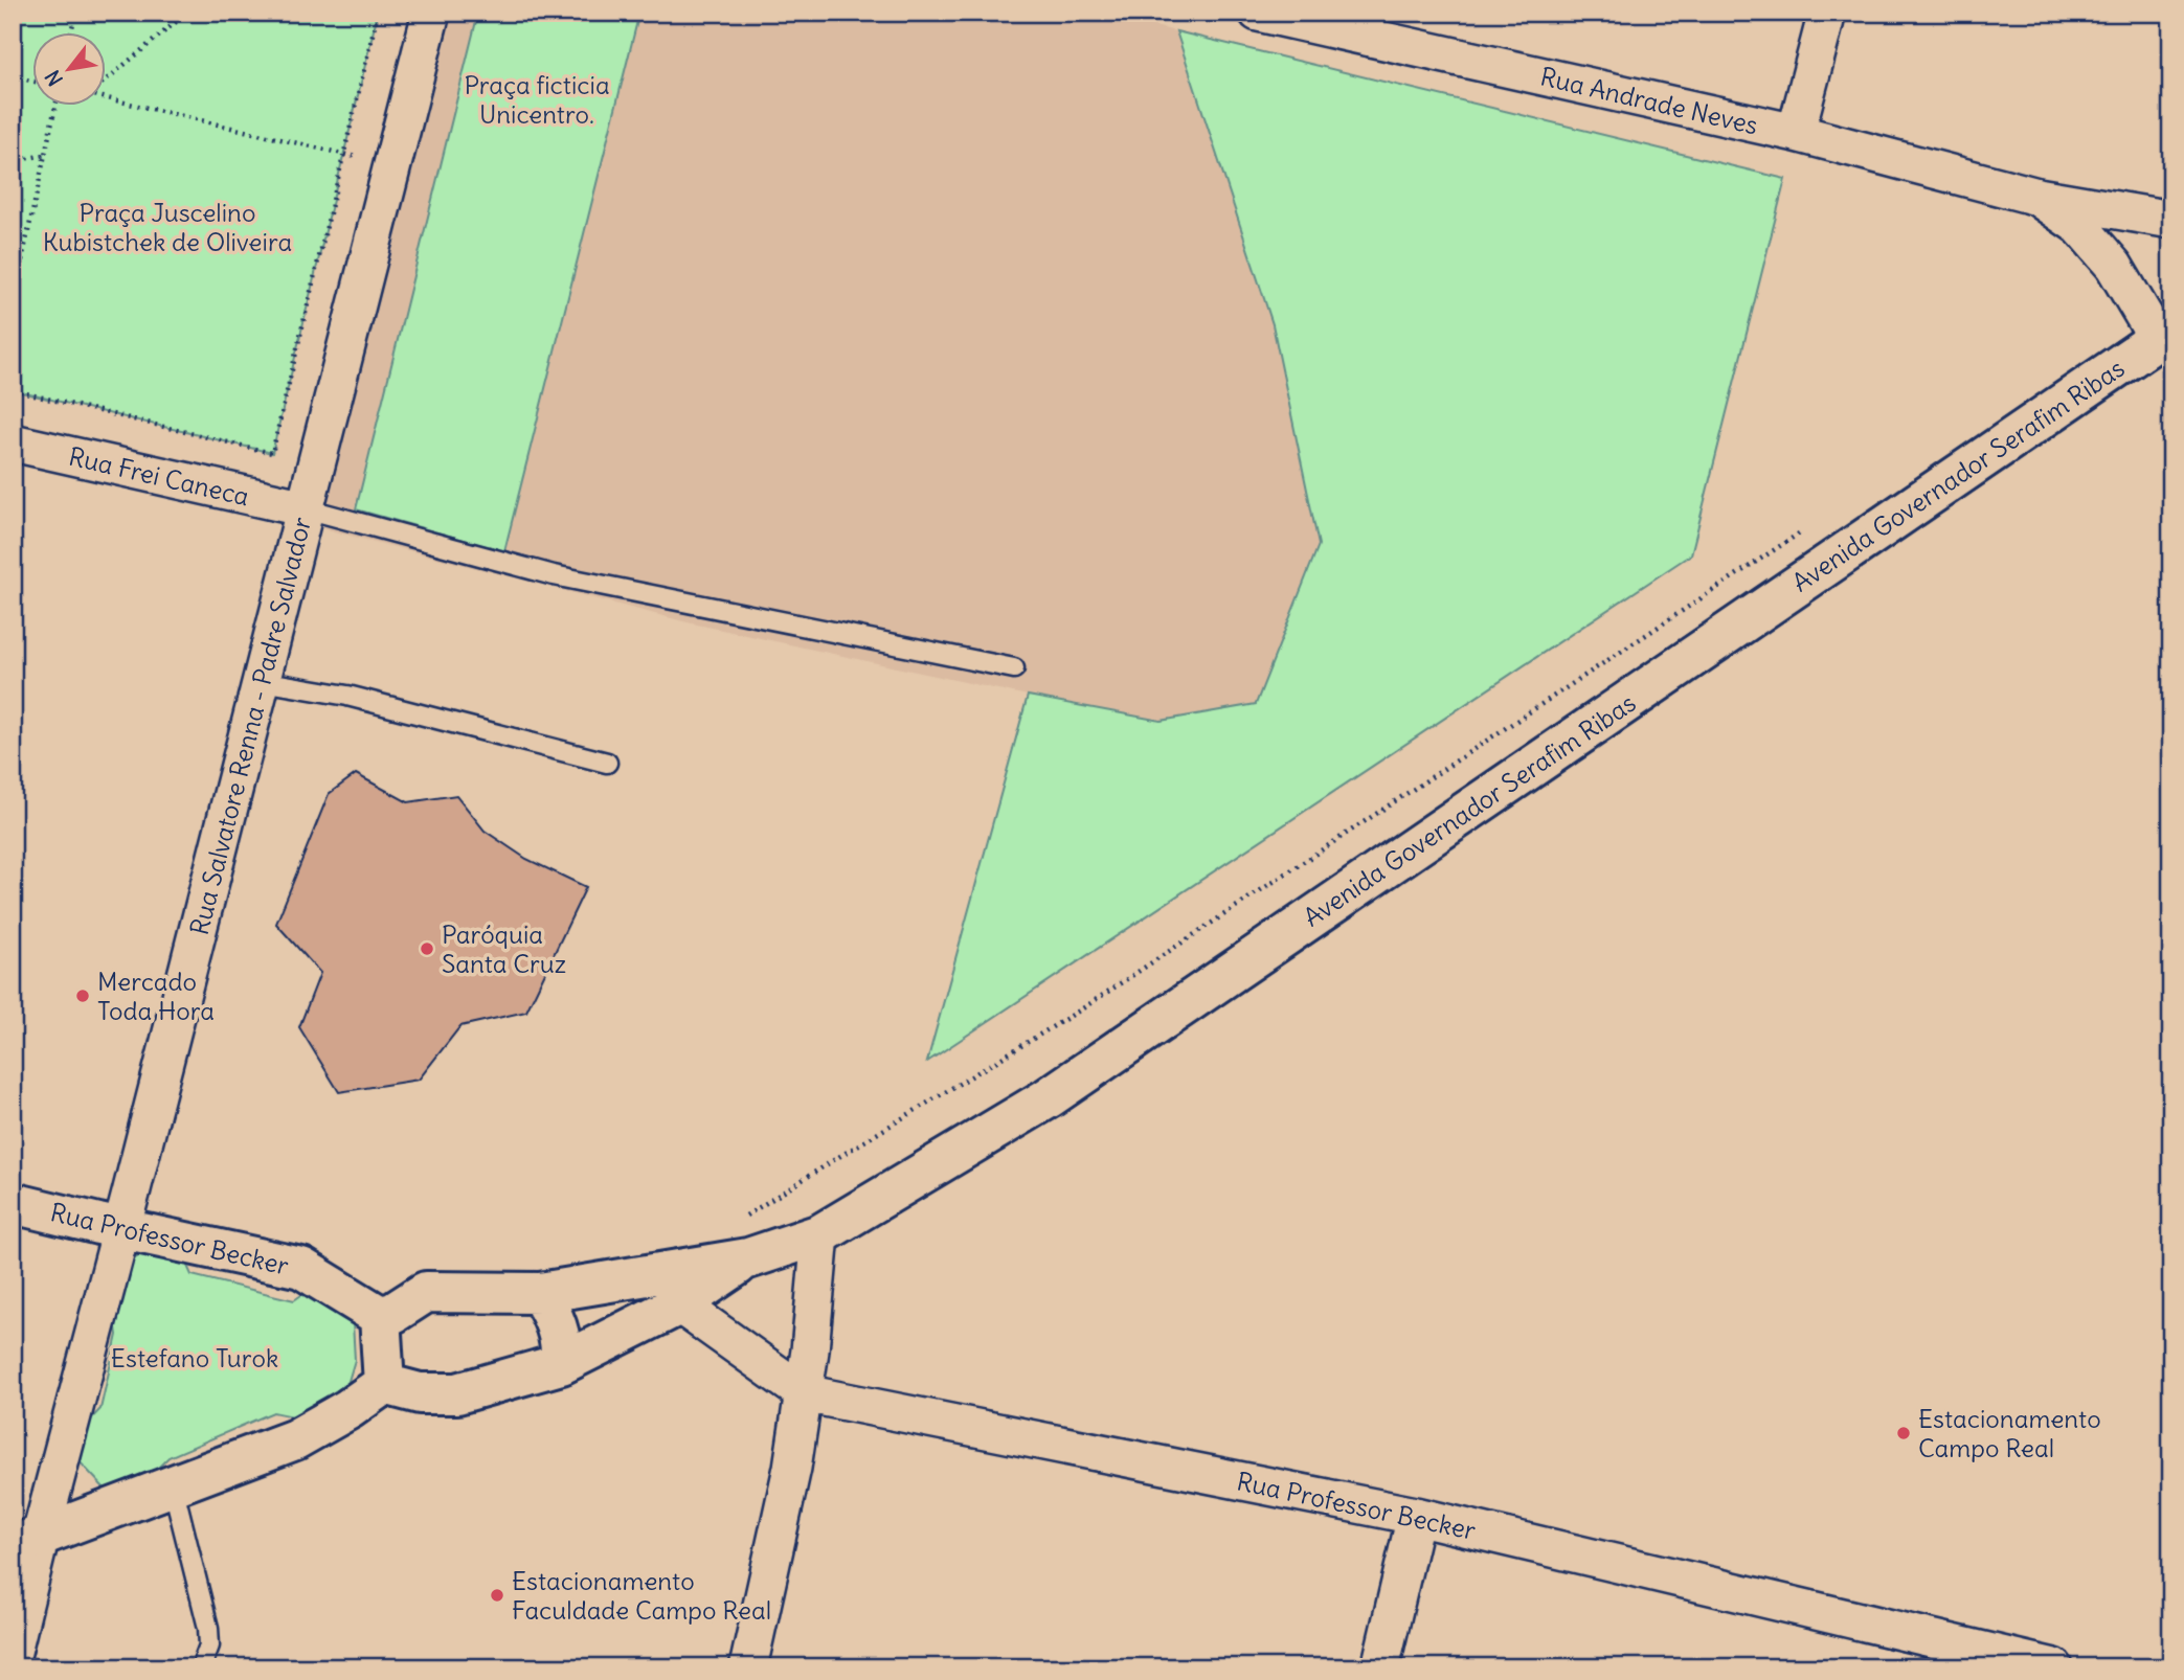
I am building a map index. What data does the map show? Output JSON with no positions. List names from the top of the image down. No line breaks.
{"streets":{"main road":["Avenida Governador Serafim Ribas","Rua Professor Becker"],"street":["Rua Andrade Neves","Rua Frei Caneca","Rua Salvatore Renna - Padre Salvador"]},"crossings":[["Rua Andrade Neves","Avenida Governador Serafim Ribas"],["Rua Frei Caneca","Rua Salvatore Renna - Padre Salvador"],["Rua Salvatore Renna - Padre Salvador","Rua Professor Becker"]],"parks":["Praça ficticia Unicentro.","Praça Juscelino Kubistchek de Oliveira","Estefano Turok"],"places":["Paróquia Santa Cruz","Mercado Toda Hora","Estacionamento Campo Real","Estacionamento Faculdade Campo Real"],"north":"bottom left"}
